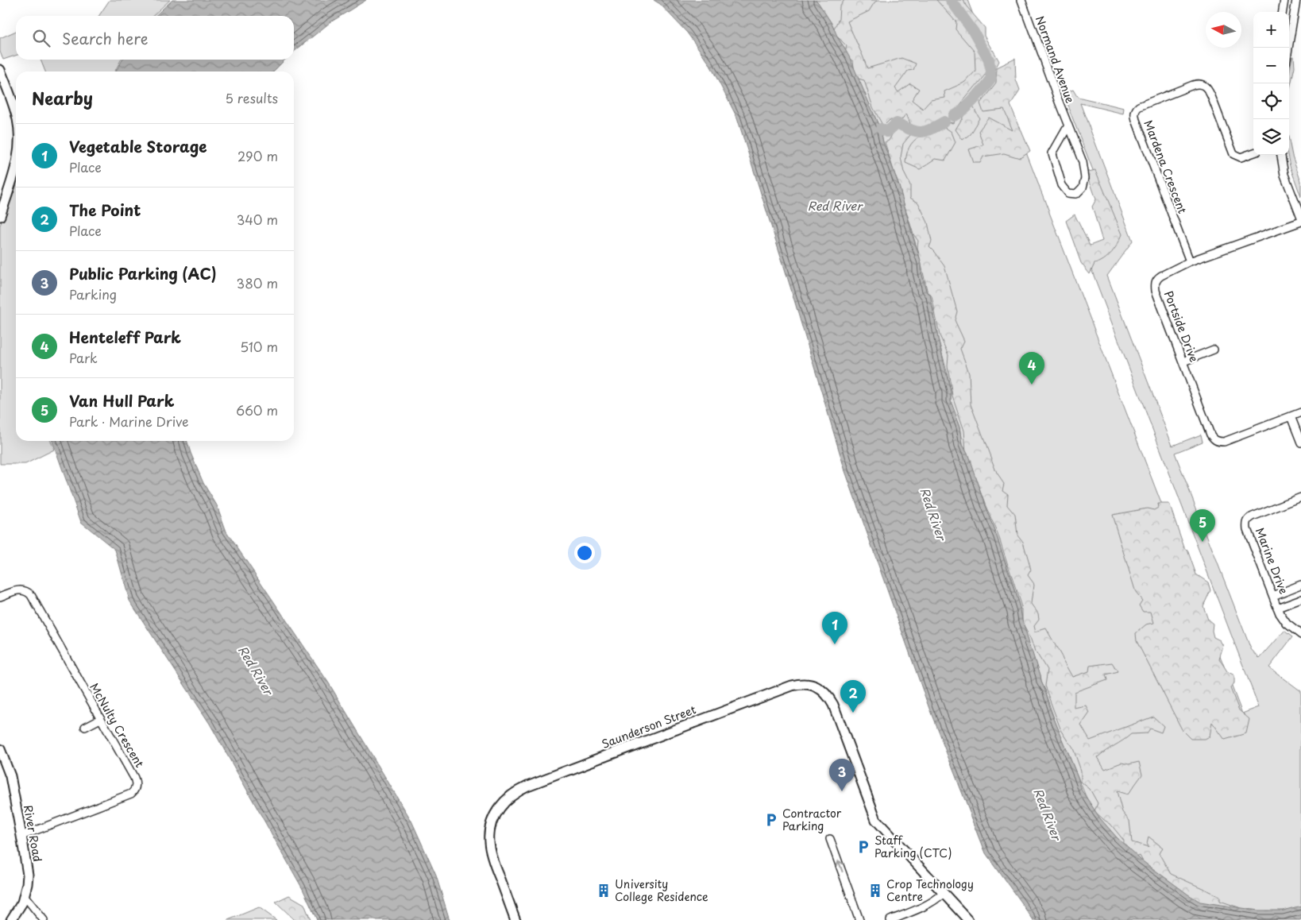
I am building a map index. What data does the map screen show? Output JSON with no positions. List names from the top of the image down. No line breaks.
{"streets":{"street":["Normand Avenue","Mardena Crescent","Portside Drive","Marine Drive","McNulty Crescent","Saunderson Street","River Road"]},"crossings":[["Mardena Crescent","Portside Drive"],["McNulty Crescent","River Road"]],"water":["Red River"],"places":{"parking":["Contractor Parking","Staff Parking (CTC)"],"building":["University College Residence","Crop Technology Centre"]},"north":"left","page":{"map_buttons":["+","−"],"search":"Search here","heading":["Nearby","5 results"],"list":[{"mark":"1","name":"Vegetable Storage","note":"Place","value":"290 m"},{"mark":"2","name":"The Point","note":"Place","value":"340 m"},{"mark":"3","name":"Public Parking (AC)","note":"Parking","value":"380 m"},{"mark":"4","name":"Henteleff Park","note":"Park","value":"510 m"},{"mark":"5","name":"Van Hull Park","note":"Park · Marine Drive","value":"660 m"}],"pins":["4","5","1","2","3"]}}
